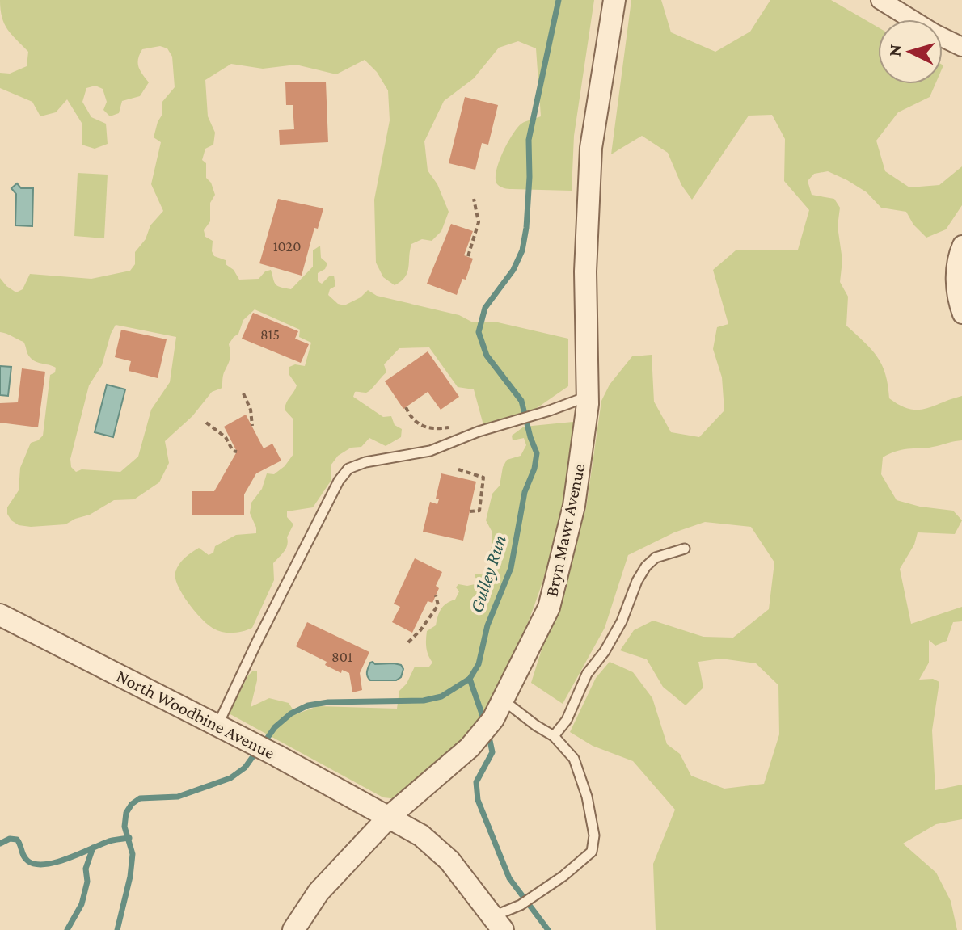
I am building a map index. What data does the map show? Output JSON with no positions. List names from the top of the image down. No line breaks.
{"streets":{"street":["Bryn Mawr Avenue","North Woodbine Avenue"]},"crossings":[["Bryn Mawr Avenue","North Woodbine Avenue"]],"water":["Gulley Run"],"house_numbers":["1020","815","801"],"north":"left"}
